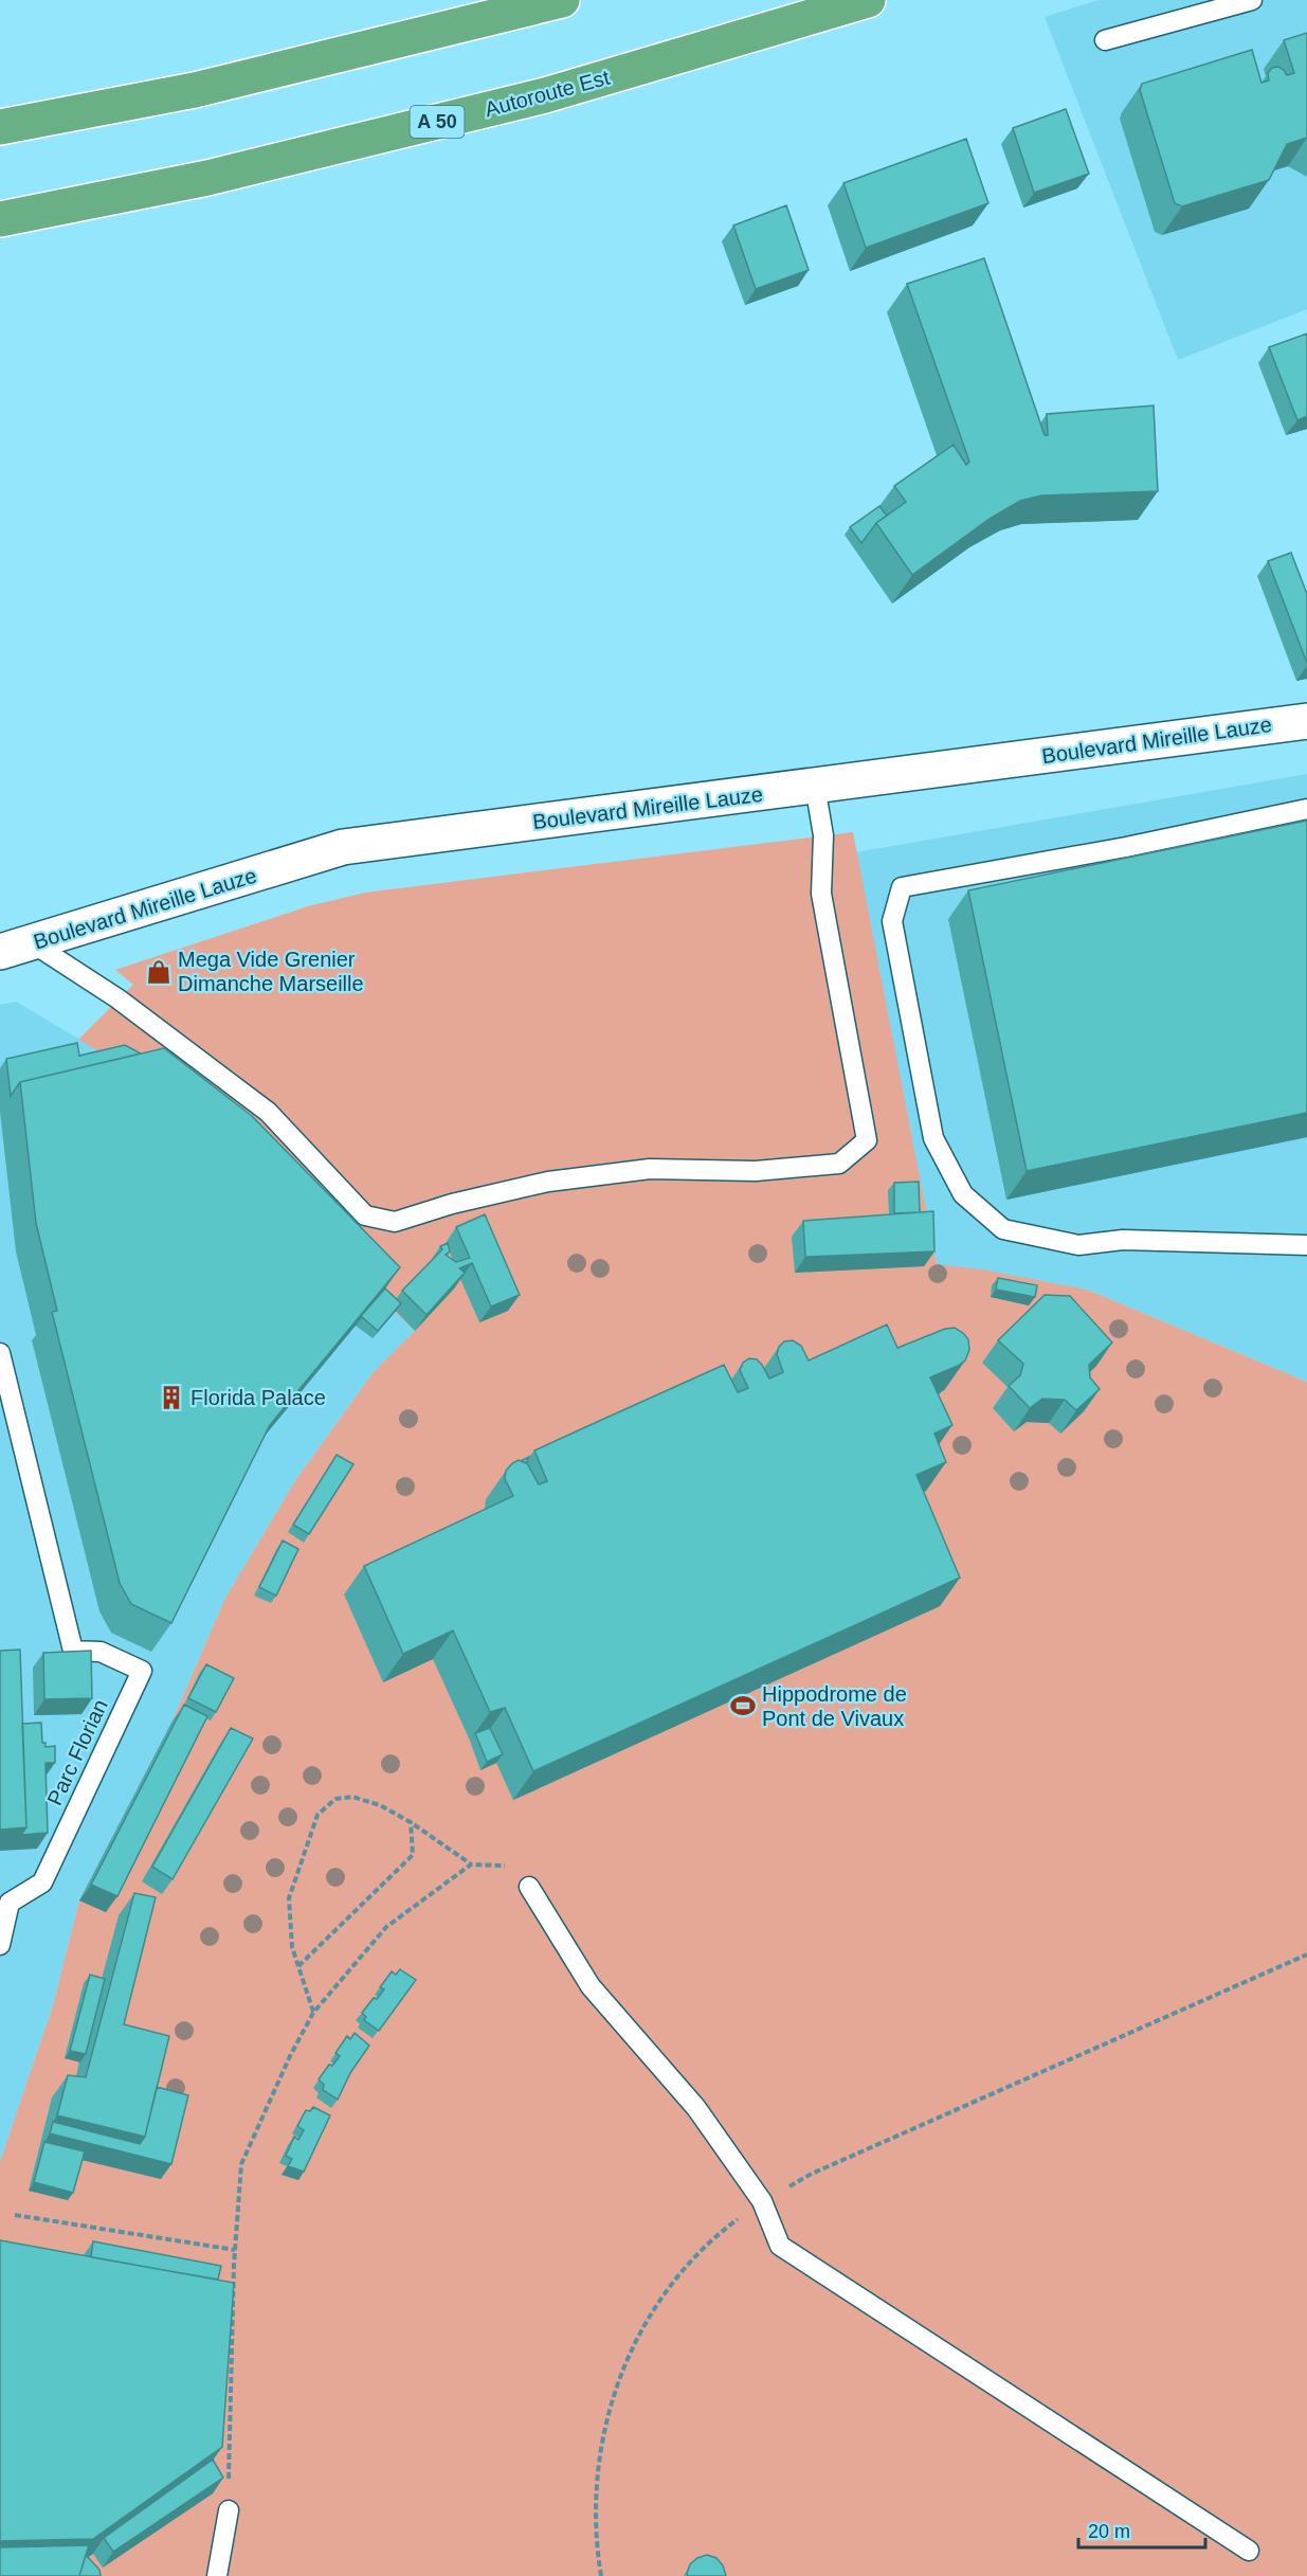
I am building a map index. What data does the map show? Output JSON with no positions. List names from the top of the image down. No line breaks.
{"streets":{"highway":["Autoroute Est","A 50"],"street":["Boulevard Mireille Lauze"],"lane":["Parc Florian"]},"places":{"shop":["Mega Vide Grenier Dimanche Marseille"],"building":["Florida Palace"],"sports":["Hippodrome de Pont de Vivaux"]},"scale_bar":"20 m"}
